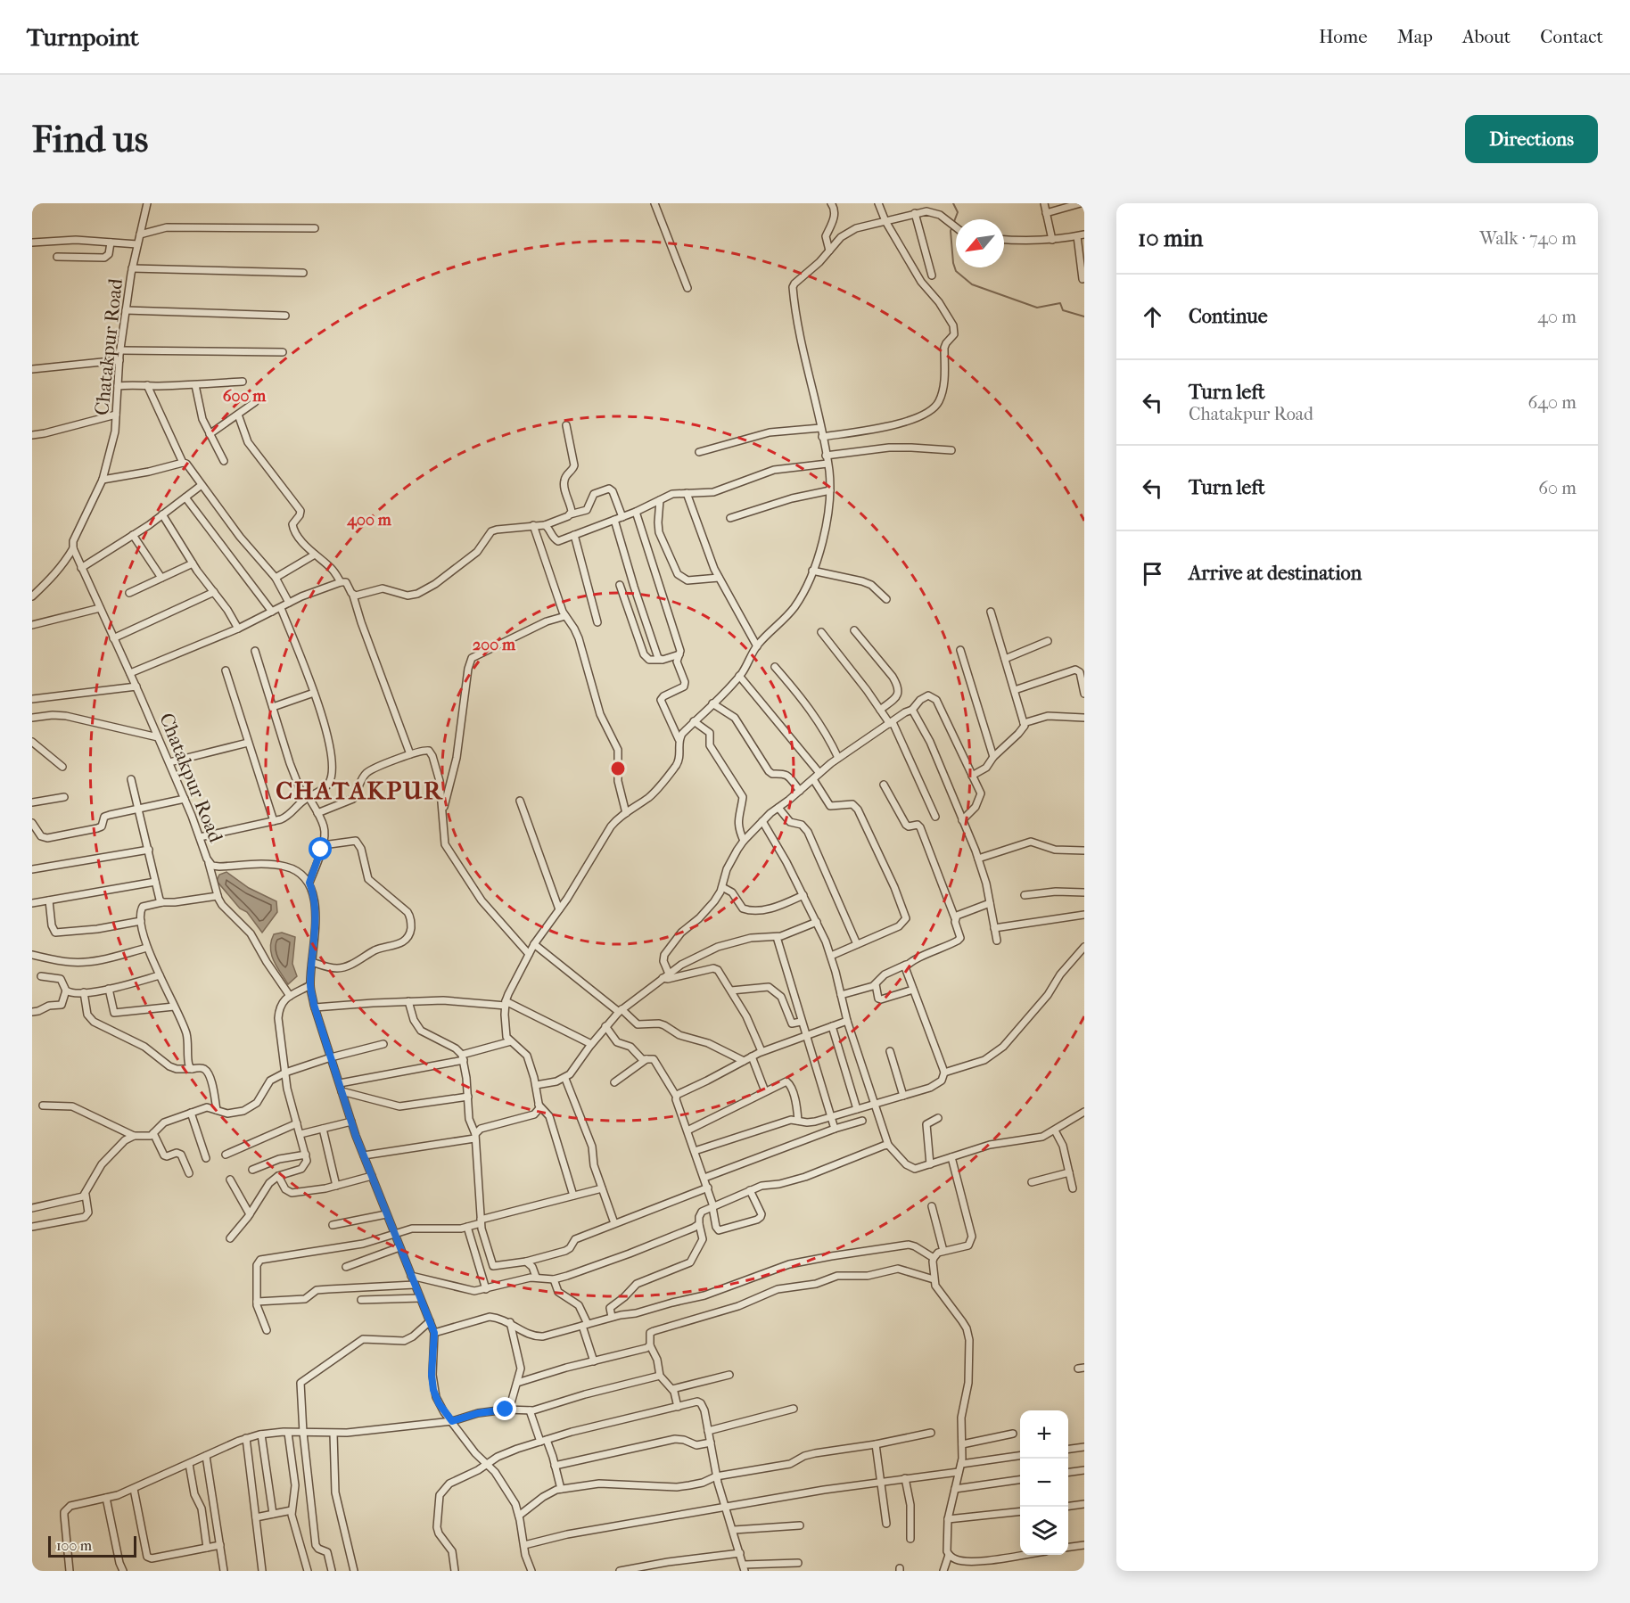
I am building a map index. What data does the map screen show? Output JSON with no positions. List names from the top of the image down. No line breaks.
{"streets":{"street":["Chatakpur Road"]},"districts":["CHATAKPUR"],"scale_bar":"100 m","north":"bottom left","page":{"header":"Turnpoint","nav":["Home","Map","About","Contact"],"buttons":"Directions","title":"Find us","heading":["10 min","Walk · 740 m"],"list":[["Continue","40 m"],["Turn left","Chatakpur Road","640 m"],["Turn left","60 m"],"Arrive at destination"],"map_buttons":["+","−"],"scale":"100 m"},"rings":["600 m","400 m","200 m"]}
